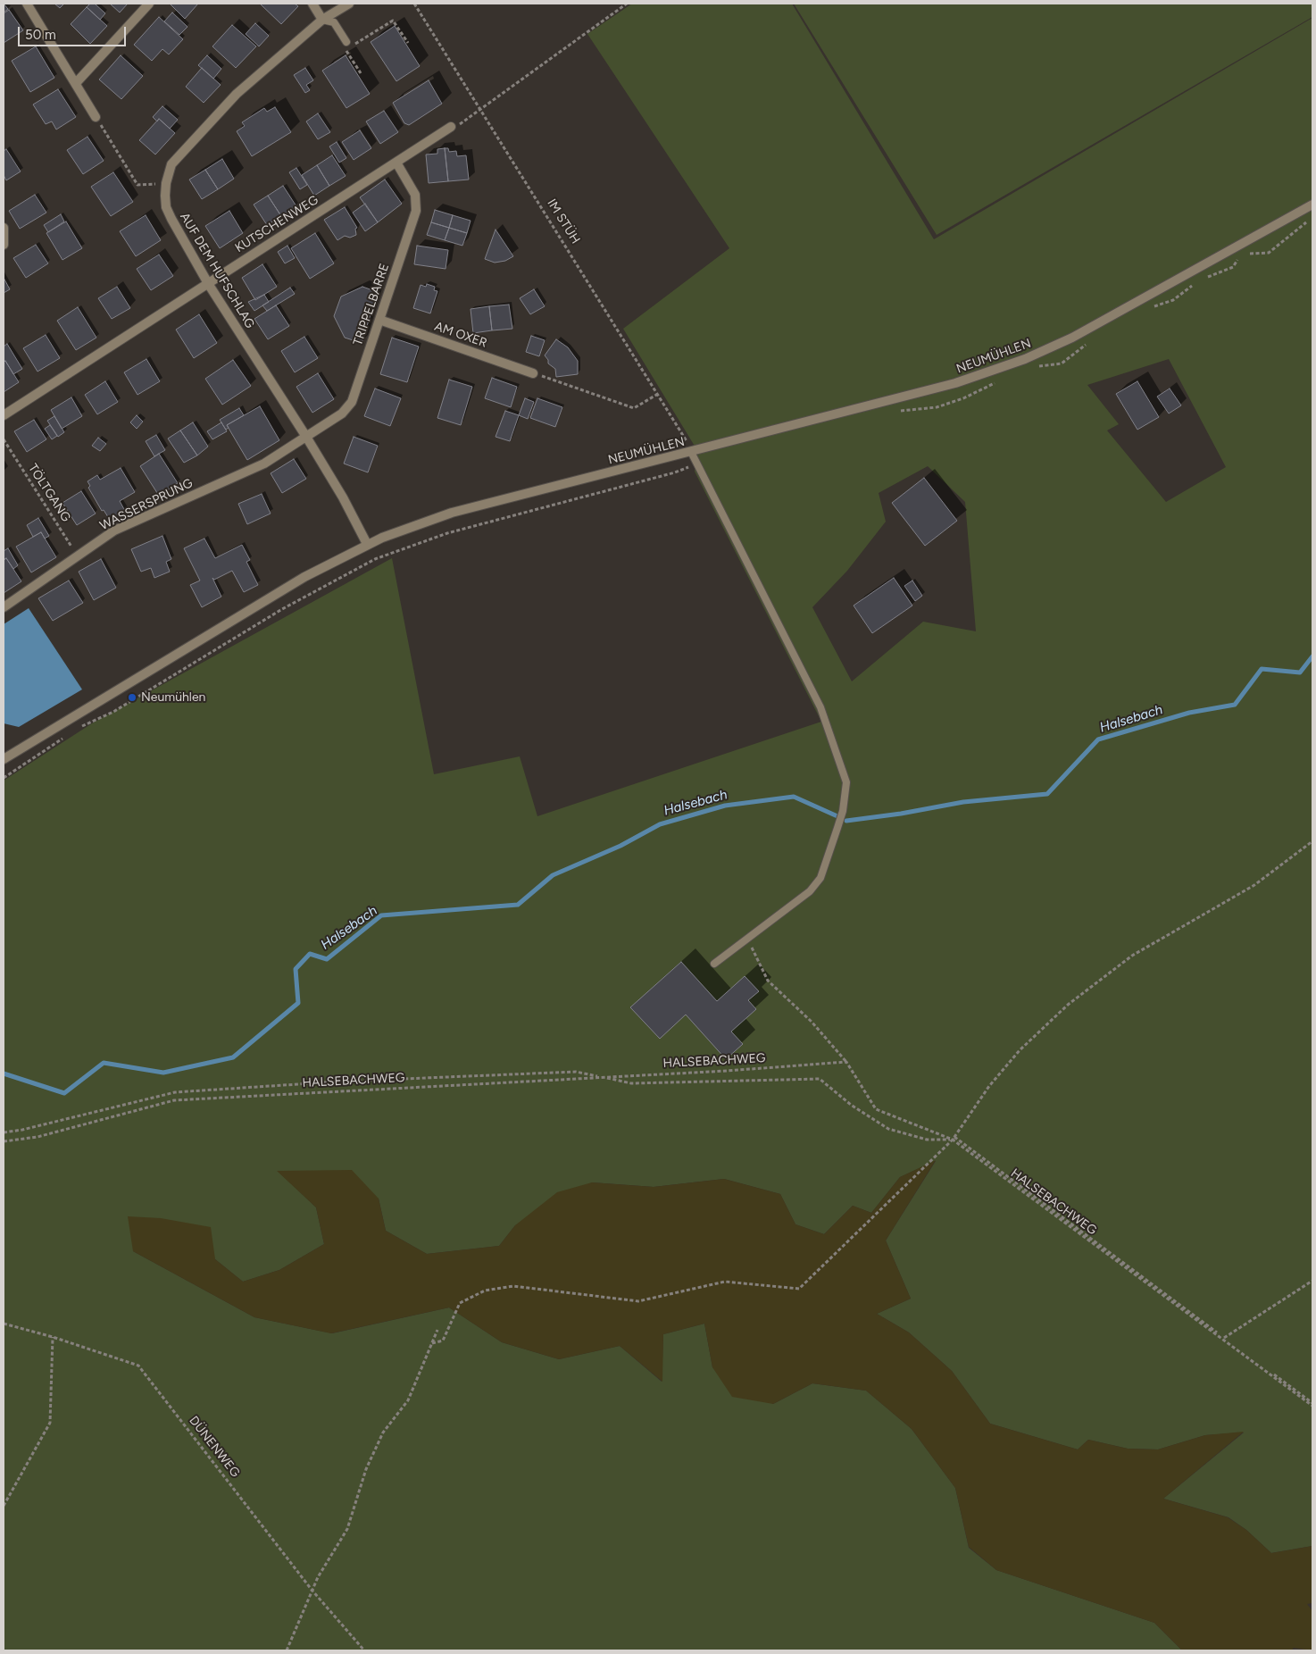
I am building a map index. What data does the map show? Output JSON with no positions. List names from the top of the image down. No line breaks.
{"streets":{"street":["KUTSCHENWEG","AUF DEM HUFSCHLAG","TRIPPELBARRE","AM OXER","NEUMÜHLEN","WASSERSPRUNG"],"path":["IM STÜH","TÖLTGANG","HALSEBACHWEG","DÜNENWEG"]},"crossings":[["IM STÜH","NEUMÜHLEN"],["KUTSCHENWEG","AUF DEM HUFSCHLAG"],["KUTSCHENWEG","TRIPPELBARRE"],["AUF DEM HUFSCHLAG","TRIPPELBARRE"],["AUF DEM HUFSCHLAG","NEUMÜHLEN"],["AUF DEM HUFSCHLAG","WASSERSPRUNG"],["TRIPPELBARRE","AM OXER"],["TRIPPELBARRE","WASSERSPRUNG"],["TÖLTGANG","WASSERSPRUNG"]],"water":["Halsebach"],"places":["Neumühlen"],"scale_bar":"50 m"}
